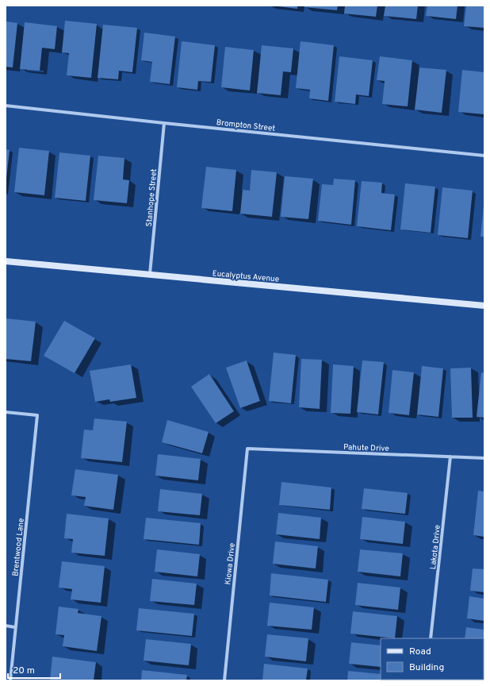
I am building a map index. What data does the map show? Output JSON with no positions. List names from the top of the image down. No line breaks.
{"streets":{"street":["Brompton Street","Stanhope Street","Eucalyptus Avenue","Pahute Drive","Brentwood Lane","Lakota Drive","Kiowa Drive"]},"crossings":[["Brompton Street","Stanhope Street"],["Stanhope Street","Eucalyptus Avenue"],["Pahute Drive","Lakota Drive"],["Pahute Drive","Kiowa Drive"]],"legend":["Road","Building"],"scale_bar":"20 m"}
